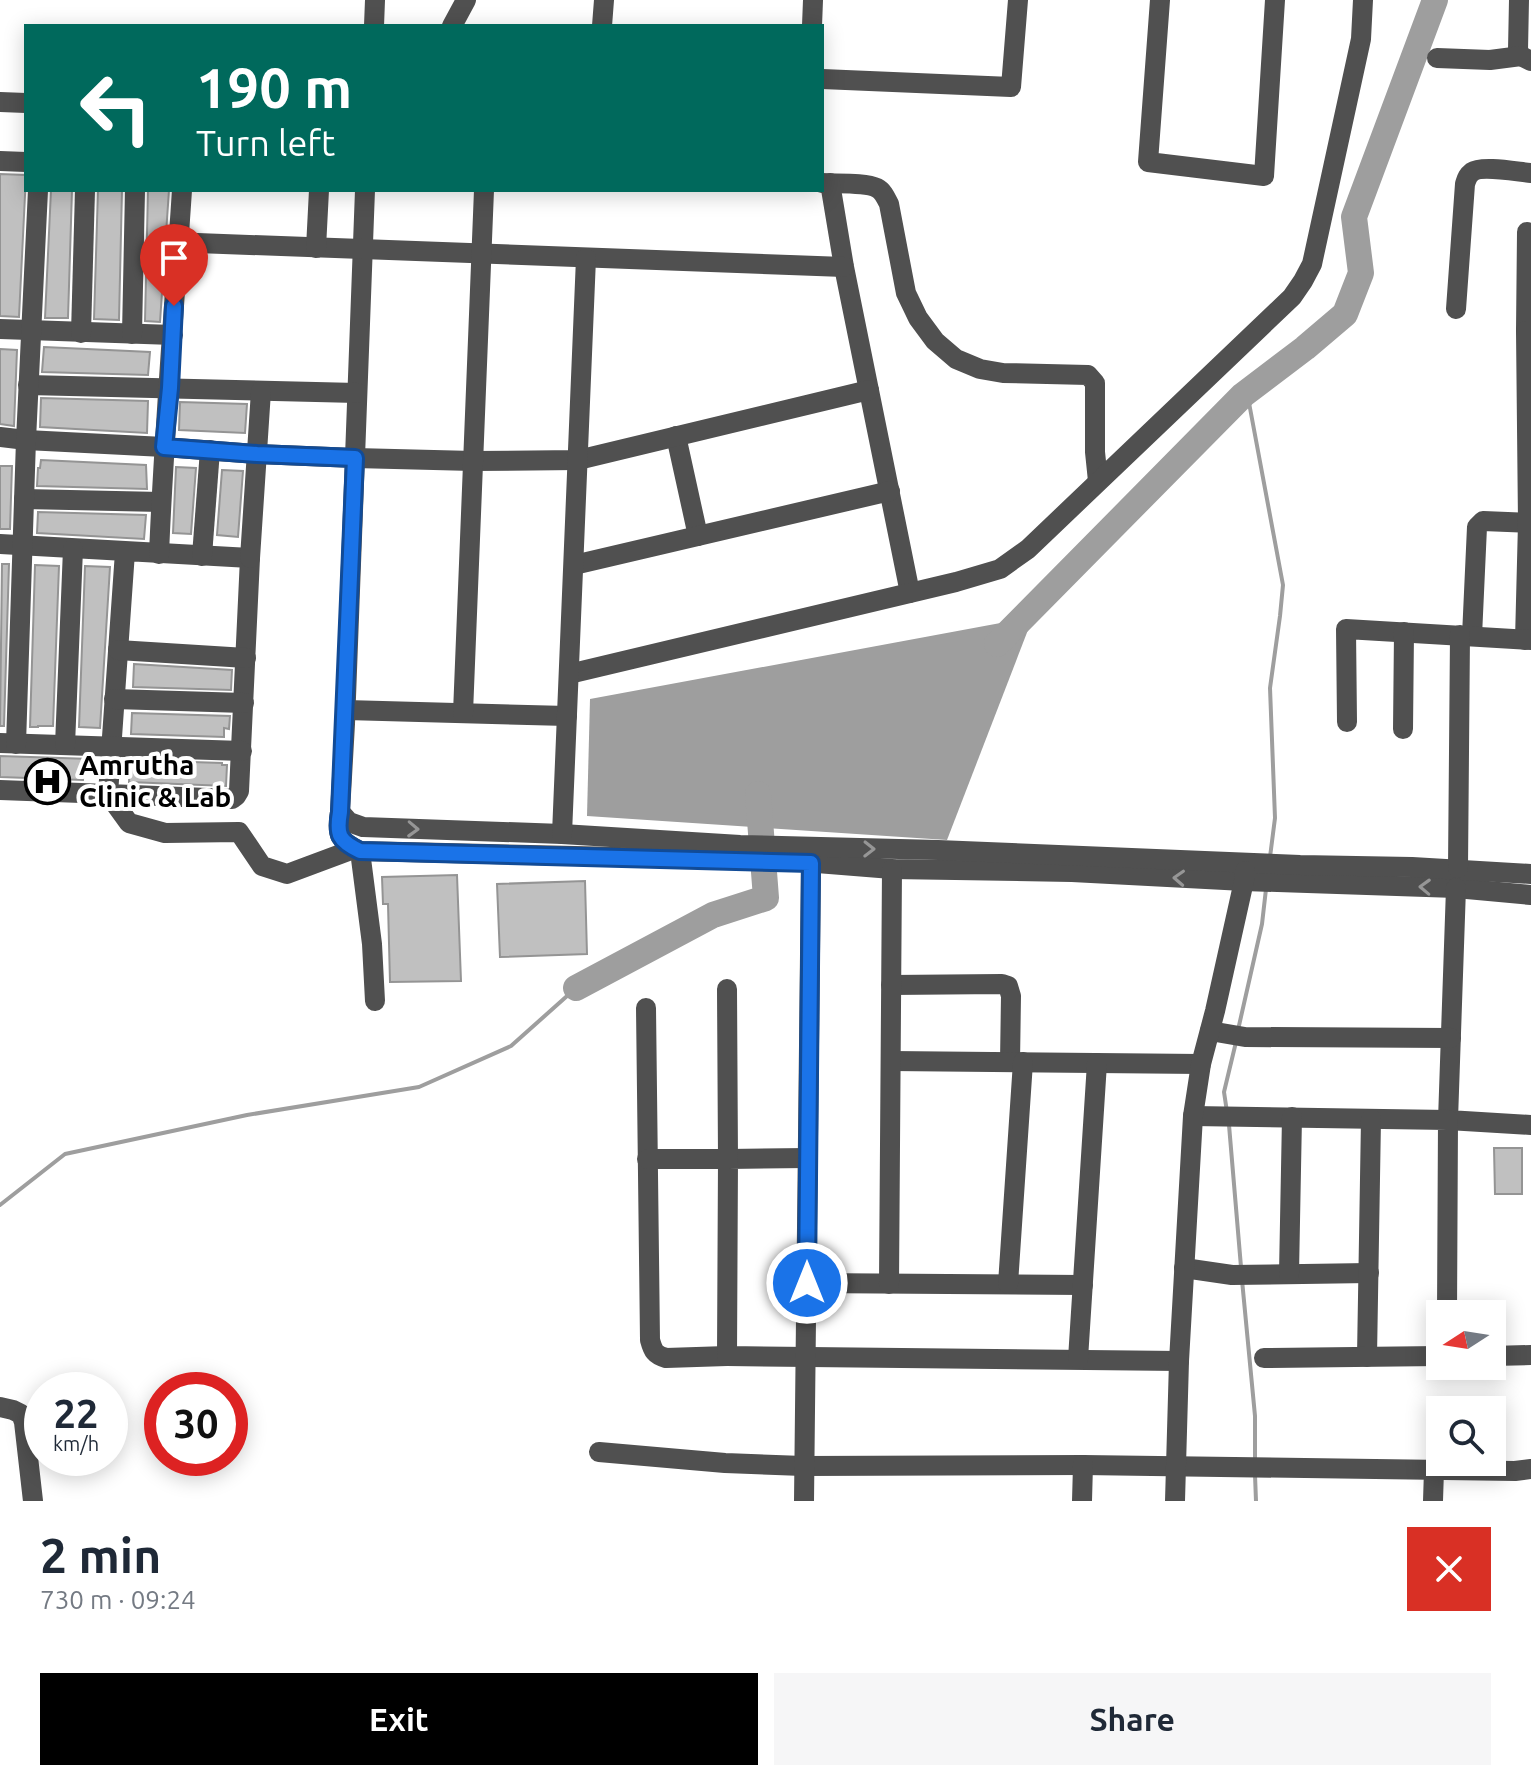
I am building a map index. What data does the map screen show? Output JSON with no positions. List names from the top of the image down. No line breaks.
{"places":{"hospital":["Amrutha Clinic & Lab"]},"north":"left","page":{"turn":["190 m","Turn left"],"speed":"22 km/h","limit":"30","heading":["2 min","730 m · 09:24"],"buttons":["Exit","Share"]}}
